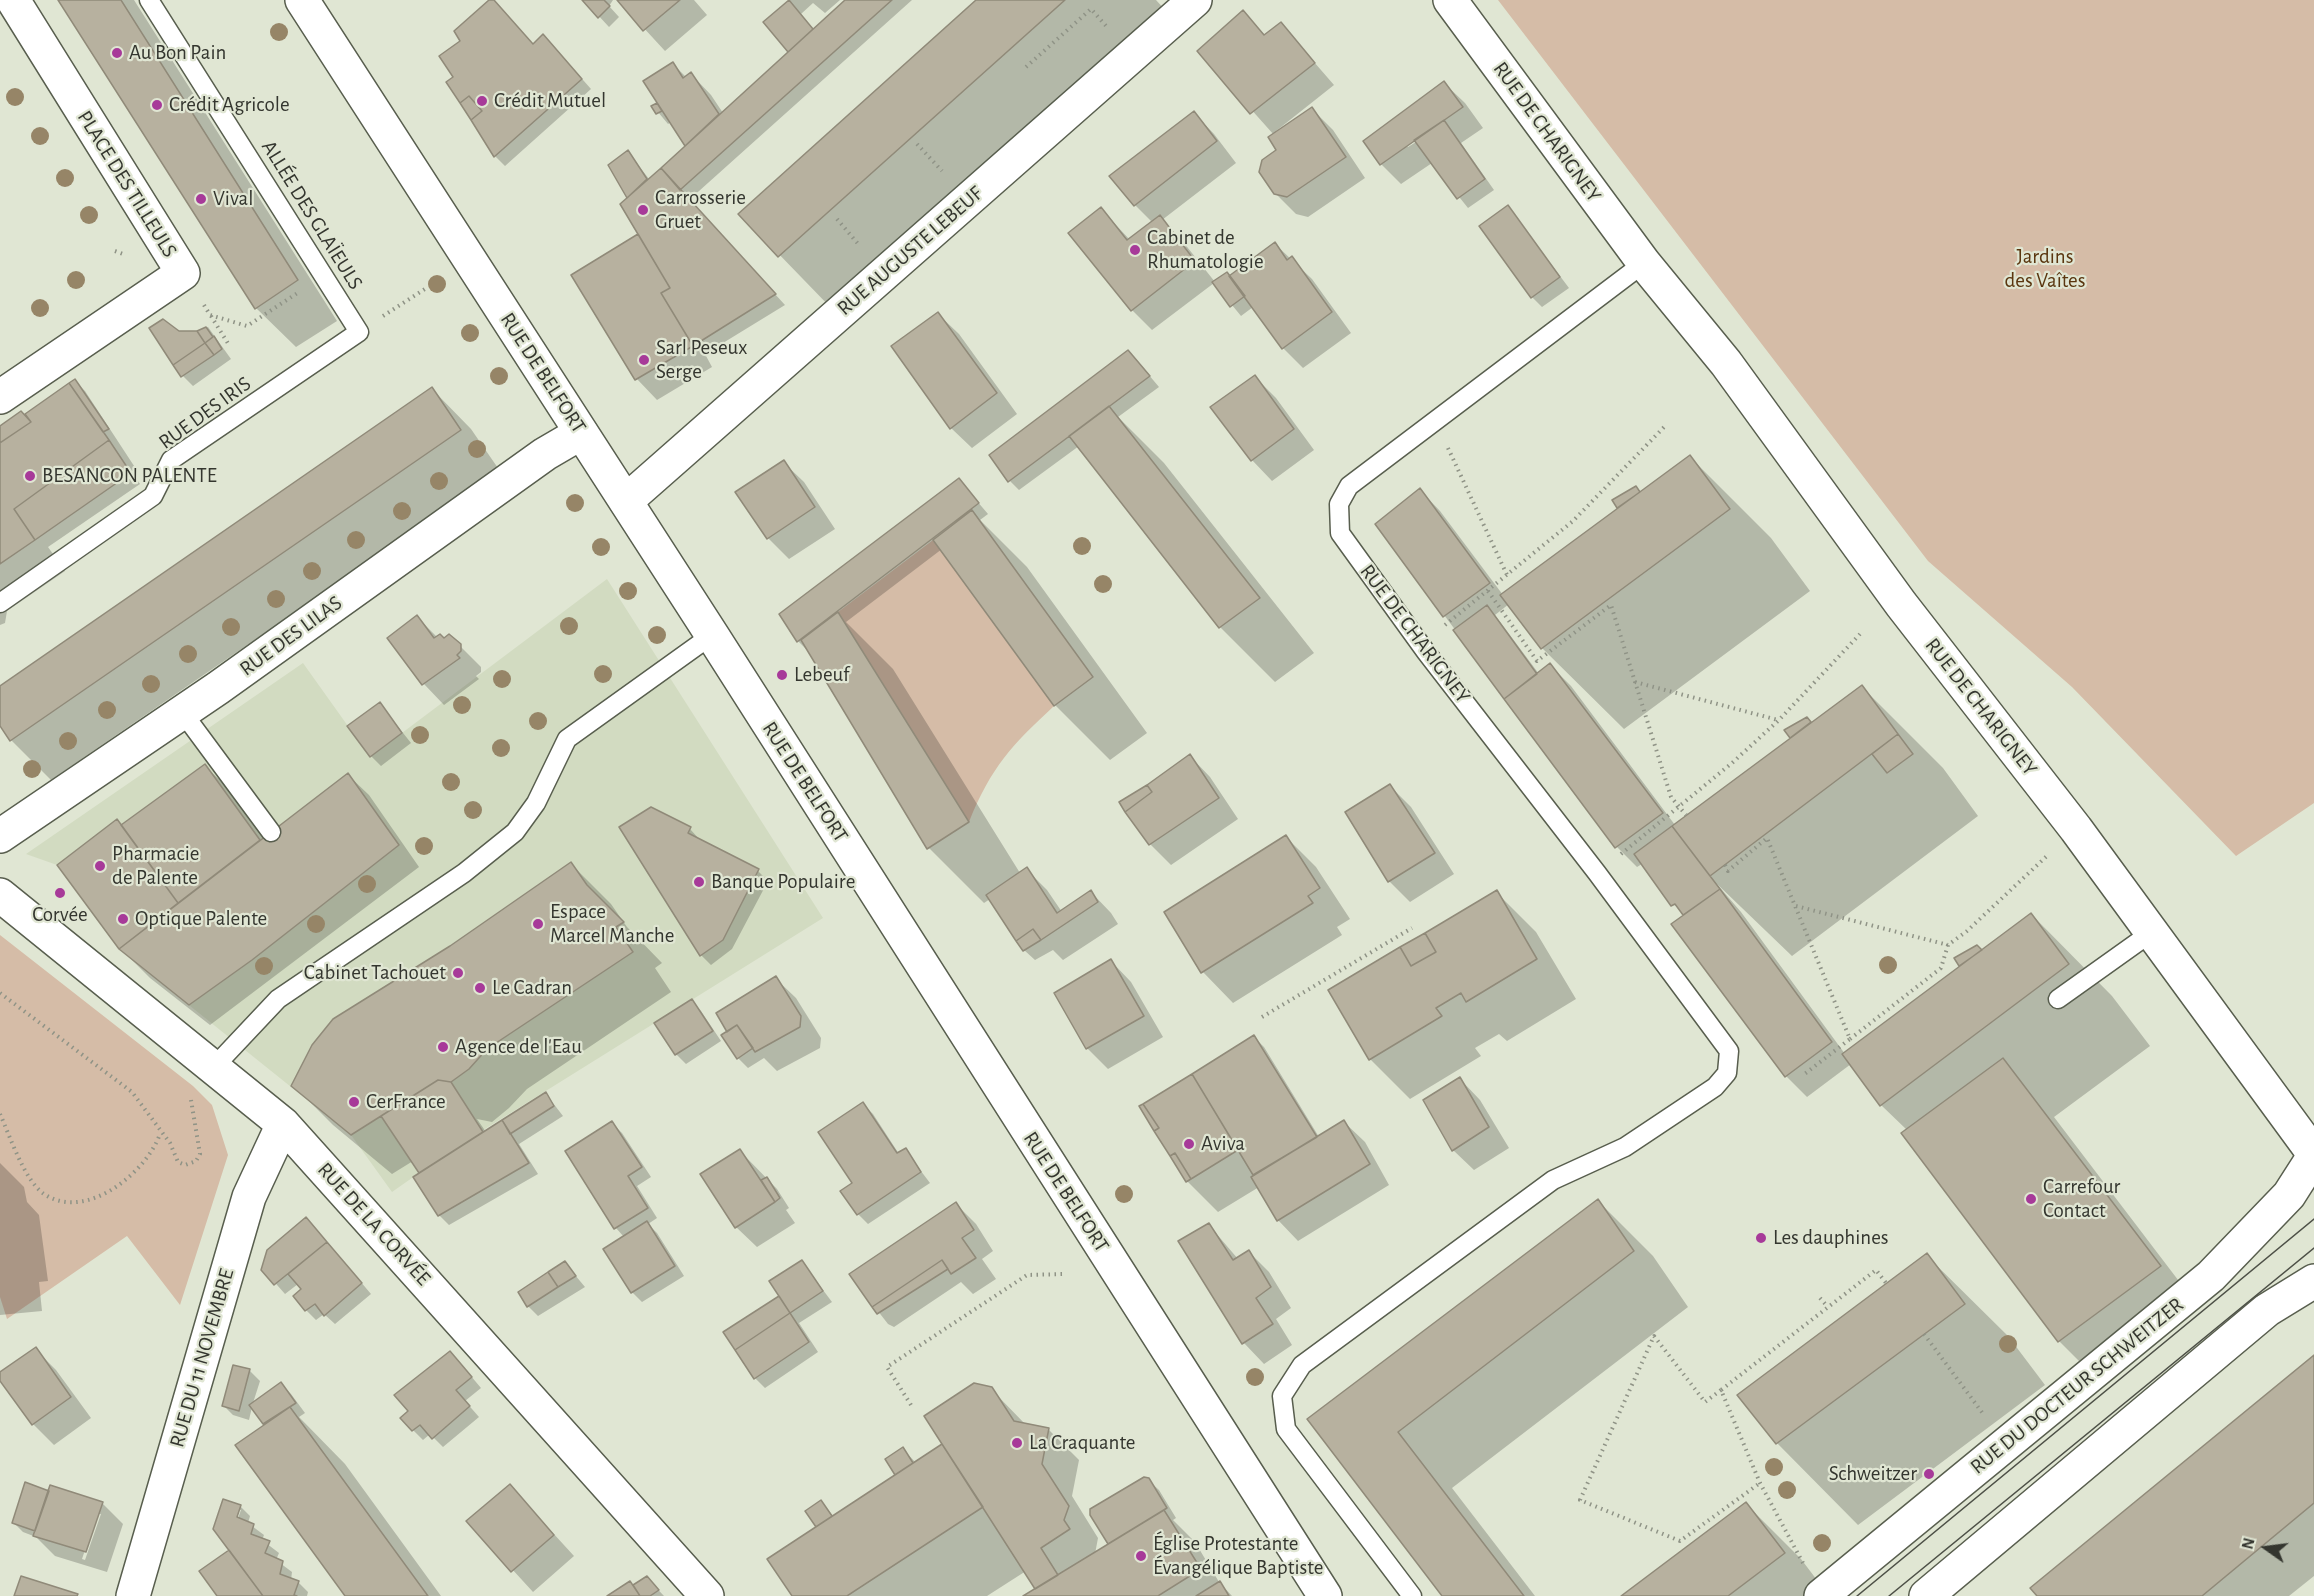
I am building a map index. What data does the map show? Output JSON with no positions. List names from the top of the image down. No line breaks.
{"streets":{"street":["RUE DE CHARIGNEY","PLACE DES TILLEULS","RUE AUGUSTE LEBEUF","RUE DE BELFORT","RUE DES LILAS","RUE DE LA CORVÉE","RUE DU 11 NOVEMBRE","RUE DU DOCTEUR SCHWEITZER"],"lane":["ALLÉE DES GLAÏEULS","RUE DES IRIS"]},"crossings":[["RUE DE CHARIGNEY","RUE DU DOCTEUR SCHWEITZER"],["ALLÉE DES GLAÏEULS","RUE DES IRIS"],["RUE AUGUSTE LEBEUF","RUE DE BELFORT"],["RUE DE BELFORT","RUE DES LILAS"],["RUE DE LA CORVÉE","RUE DU 11 NOVEMBRE"]],"parks":["Jardins des Vaîtes"],"places":["Au Bon Pain","Crédit Mutuel","Crédit Agricole","Vival","Carrosserie Gruet","Cabinet de Rhumatologie","Sarl Peseux Serge","BESANCON PALENTE","Lebeuf","Pharmacie de Palente","Banque Populaire","Corvée","Optique Palente","Espace Marcel Manche","Cabinet Tachouet","Le Cadran","Agence de l'Eau","CerFrance","Aviva","Carrefour Contact","Les dauphines","La Craquante","Schweitzer","Église Protestante Évangélique Baptiste"],"north":"left"}
